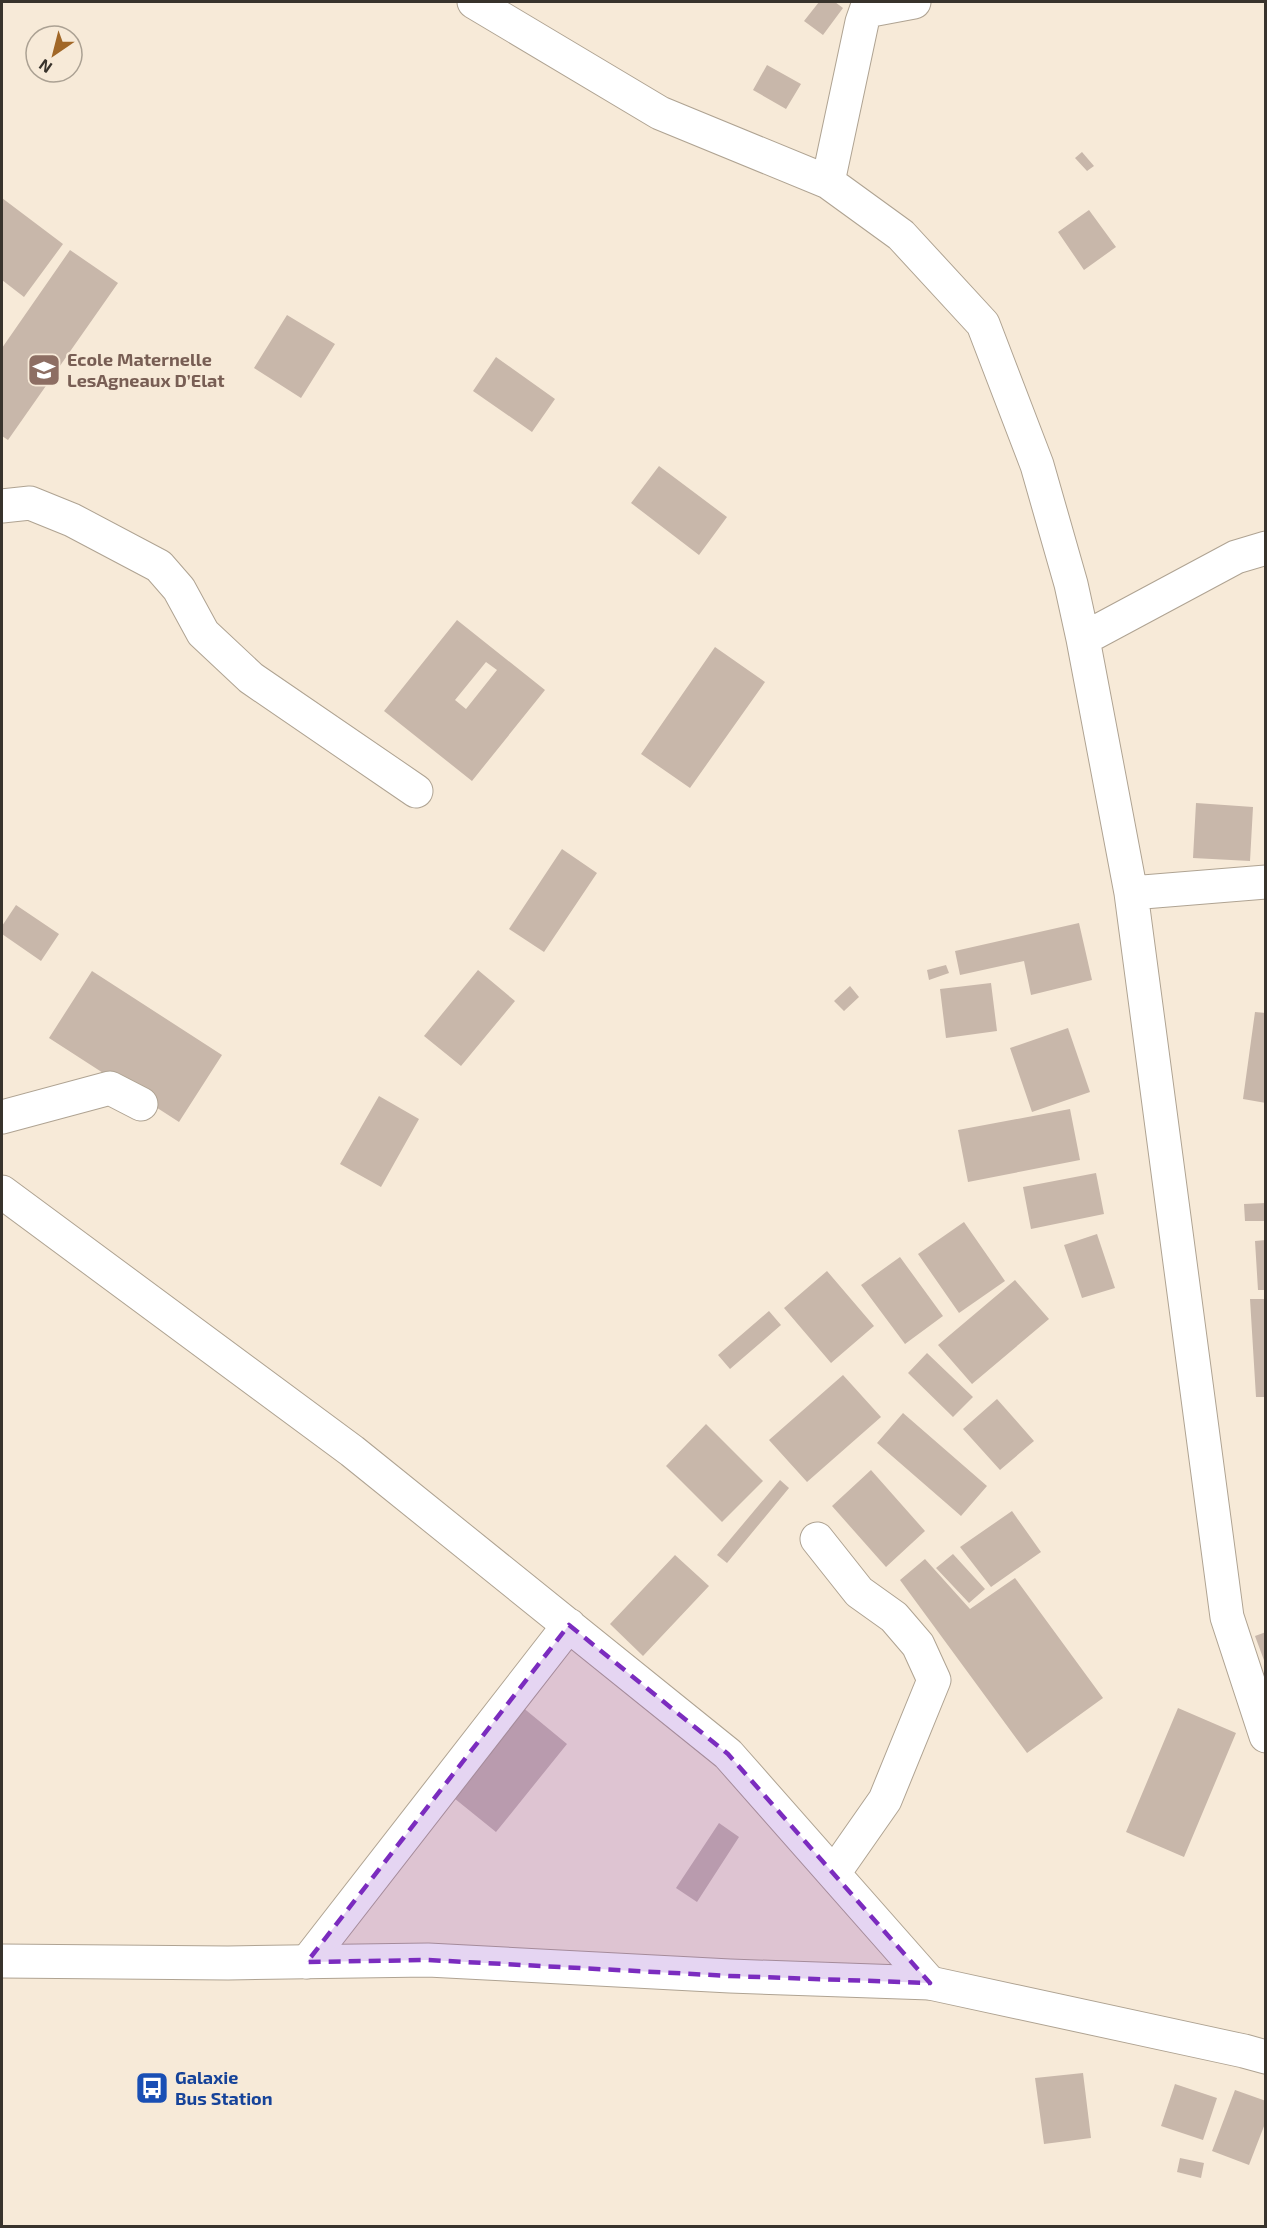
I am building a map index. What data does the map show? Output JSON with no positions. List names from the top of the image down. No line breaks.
{"places":{"school or university":["Ecole Maternelle LesAgneaux D’Elat"],"bus stop":["Galaxie Bus Station"]},"north":"bottom left"}
